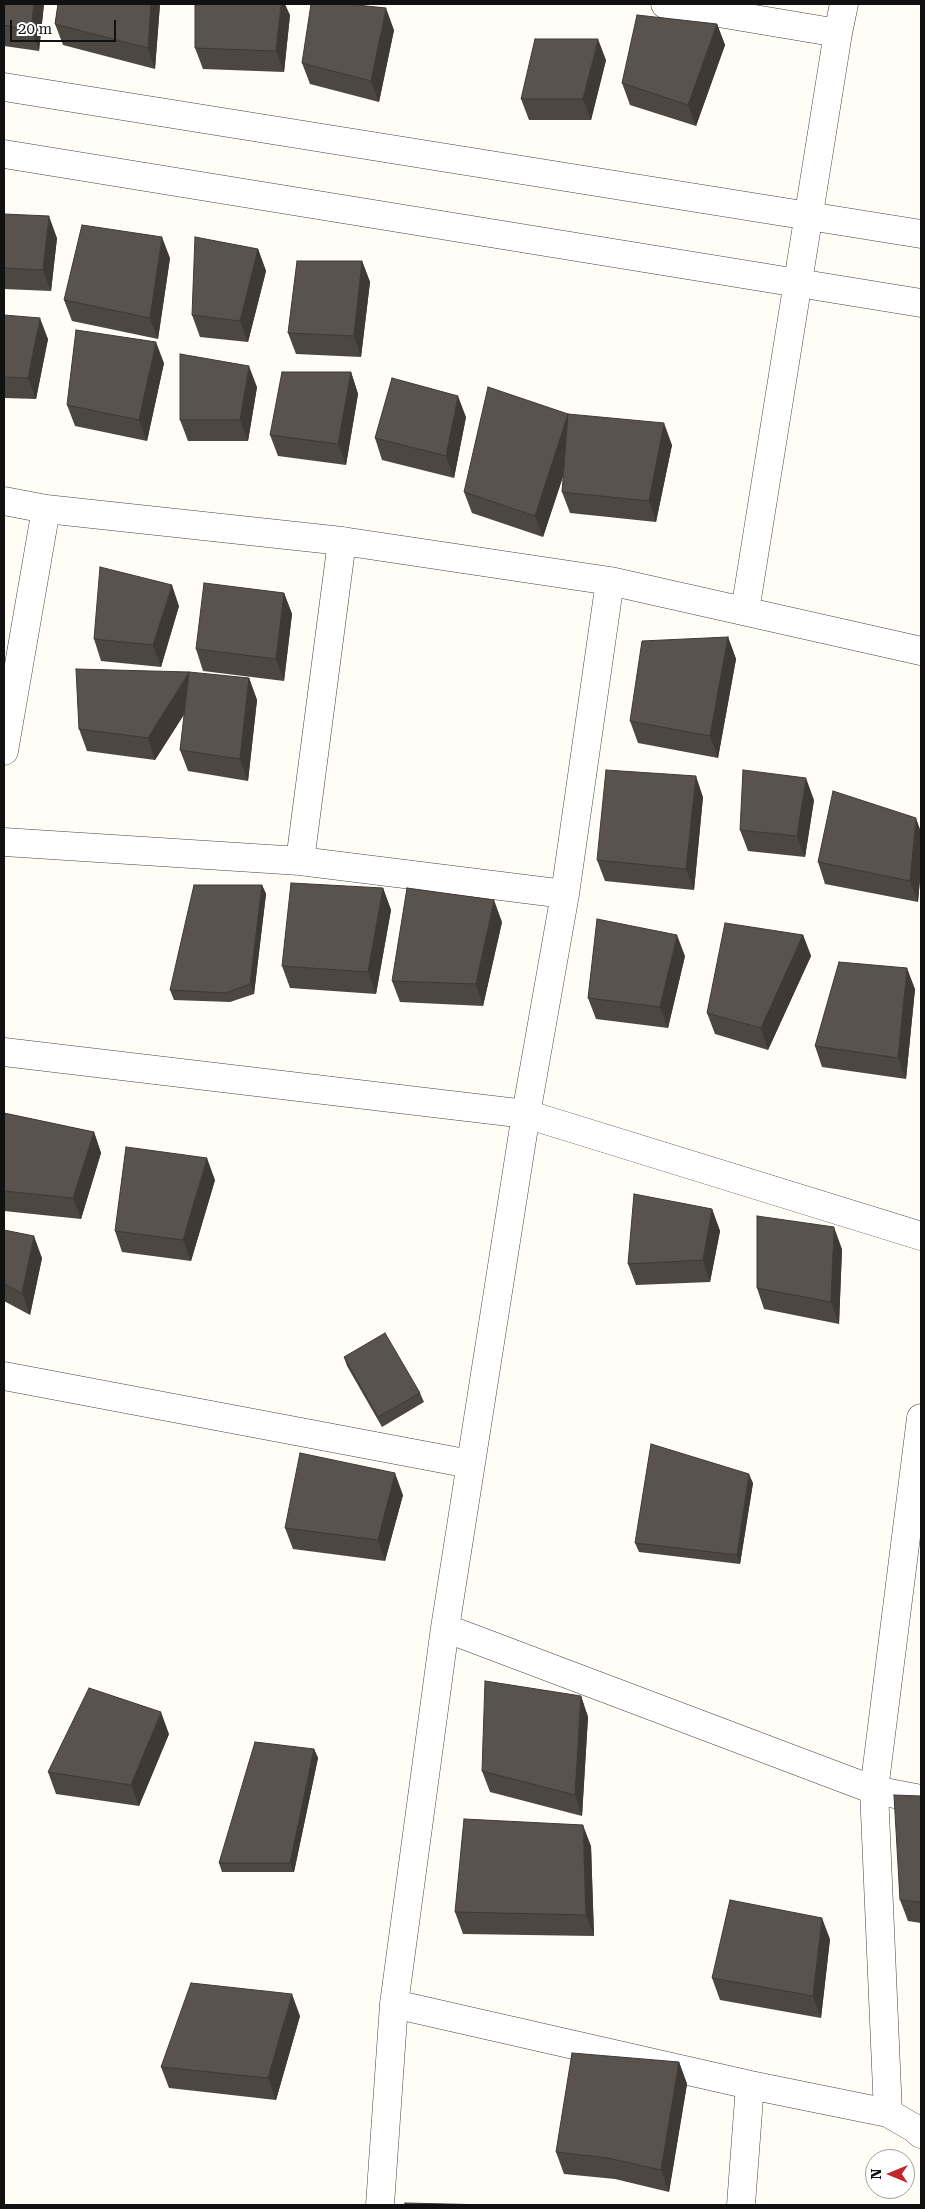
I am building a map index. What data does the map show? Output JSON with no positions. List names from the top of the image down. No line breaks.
{"scale_bar":"20 m","north":"left"}
